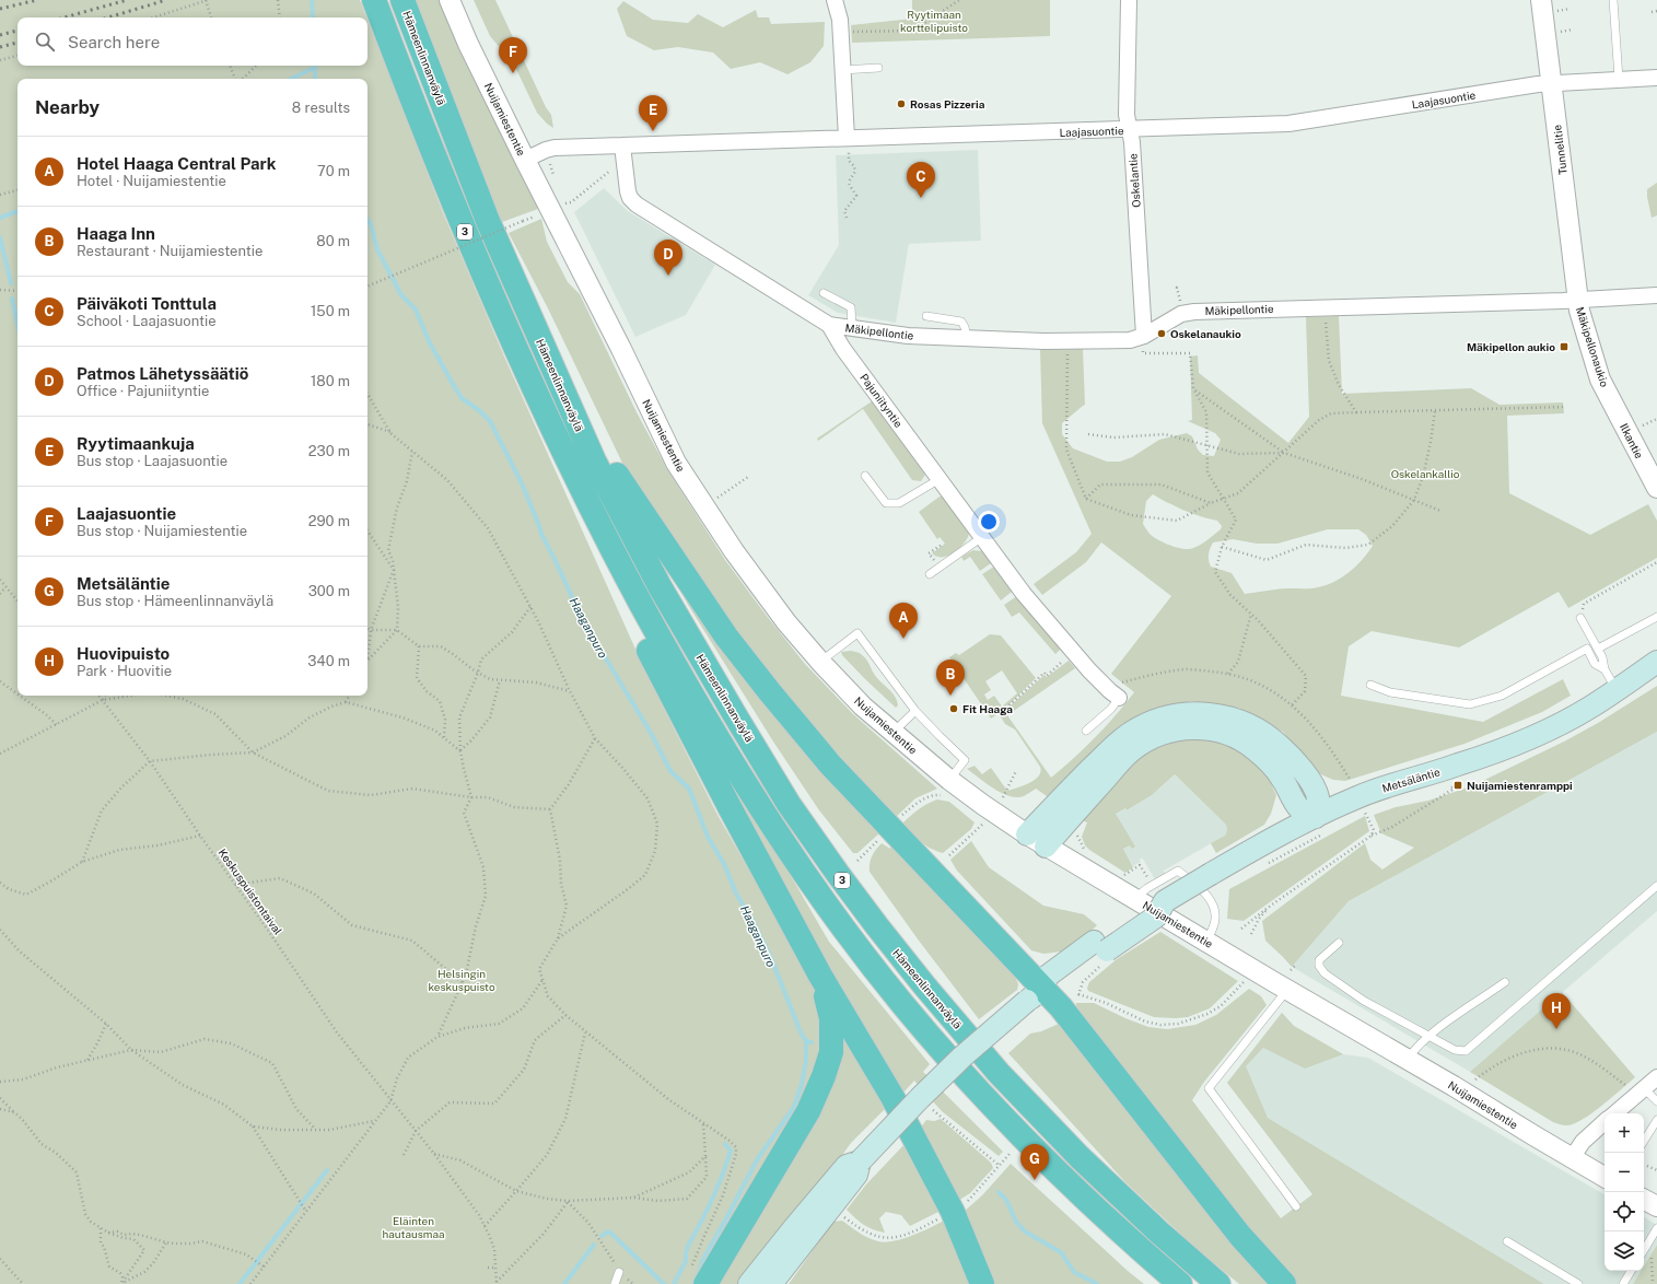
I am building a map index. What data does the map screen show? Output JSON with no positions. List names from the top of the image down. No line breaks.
{"streets":{"highway":["Hämeenlinnanväylä","3"],"main road":["Metsäläntie"],"street":["Laajasuontie","Nuijamiestentie","Tunnelitie","Oskelantie","Mäkipellontie","Mäkipellonaukio","Pajuniityntie","Ilkantie"],"path":["Keskuspuistontaival"]},"crossings":[["Laajasuontie","Nuijamiestentie"],["Laajasuontie","Tunnelitie"],["Laajasuontie","Oskelantie"],["Laajasuontie","Pajuniityntie"],["Tunnelitie","Mäkipellontie"],["Tunnelitie","Mäkipellonaukio"],["Oskelantie","Mäkipellontie"],["Mäkipellontie","Mäkipellonaukio"],["Mäkipellontie","Pajuniityntie"],["Mäkipellonaukio","Ilkantie"]],"water":["Haaganpuro"],"parks":["Ryytimaan korttelipuisto","Oskelankallio","Helsingin keskuspuisto","Eläinten hautausmaa"],"places":{"other":["Rosas Pizzeria","Oskelanaukio","Fit Haaga"],"transit":["Mäkipellon aukio","Nuijamiestenramppi"]},"page":{"search":"Search here","pins":["F","E","C","D","A","B","H","G"],"heading":["Nearby","8 results"],"list":[{"mark":"A","name":"Hotel Haaga Central Park","note":"Hotel · Nuijamiestentie","value":"70 m"},{"mark":"B","name":"Haaga Inn","note":"Restaurant · Nuijamiestentie","value":"80 m"},{"mark":"C","name":"Päiväkoti Tonttula","note":"School · Laajasuontie","value":"150 m"},{"mark":"D","name":"Patmos Lähetyssäätiö","note":"Office · Pajuniityntie","value":"180 m"},{"mark":"E","name":"Ryytimaankuja","note":"Bus stop · Laajasuontie","value":"230 m"},{"mark":"F","name":"Laajasuontie","note":"Bus stop · Nuijamiestentie","value":"290 m"},{"mark":"G","name":"Metsäläntie","note":"Bus stop · Hämeenlinnanväylä","value":"300 m"},{"mark":"H","name":"Huovipuisto","note":"Park · Huovitie","value":"340 m"}],"map_buttons":["+","−"]}}
